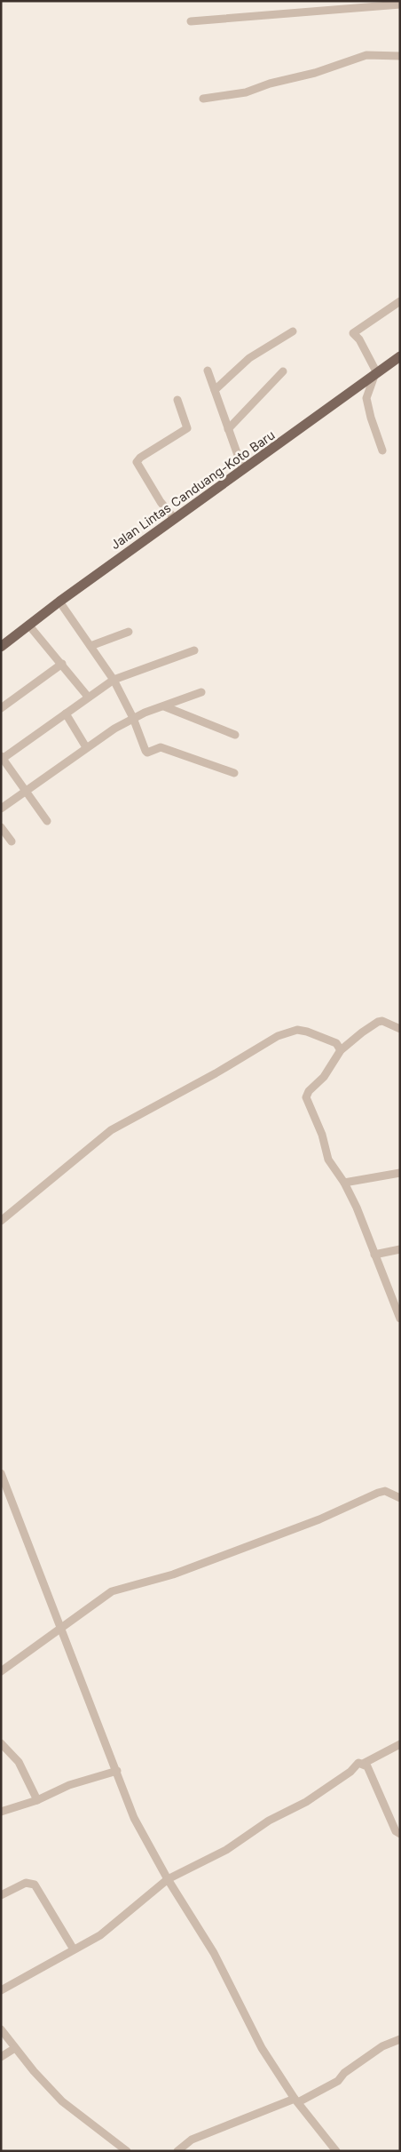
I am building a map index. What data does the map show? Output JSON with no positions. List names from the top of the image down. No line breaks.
{"streets":{"main road":["Jalan Lintas Canduang-Koto Baru"]}}
